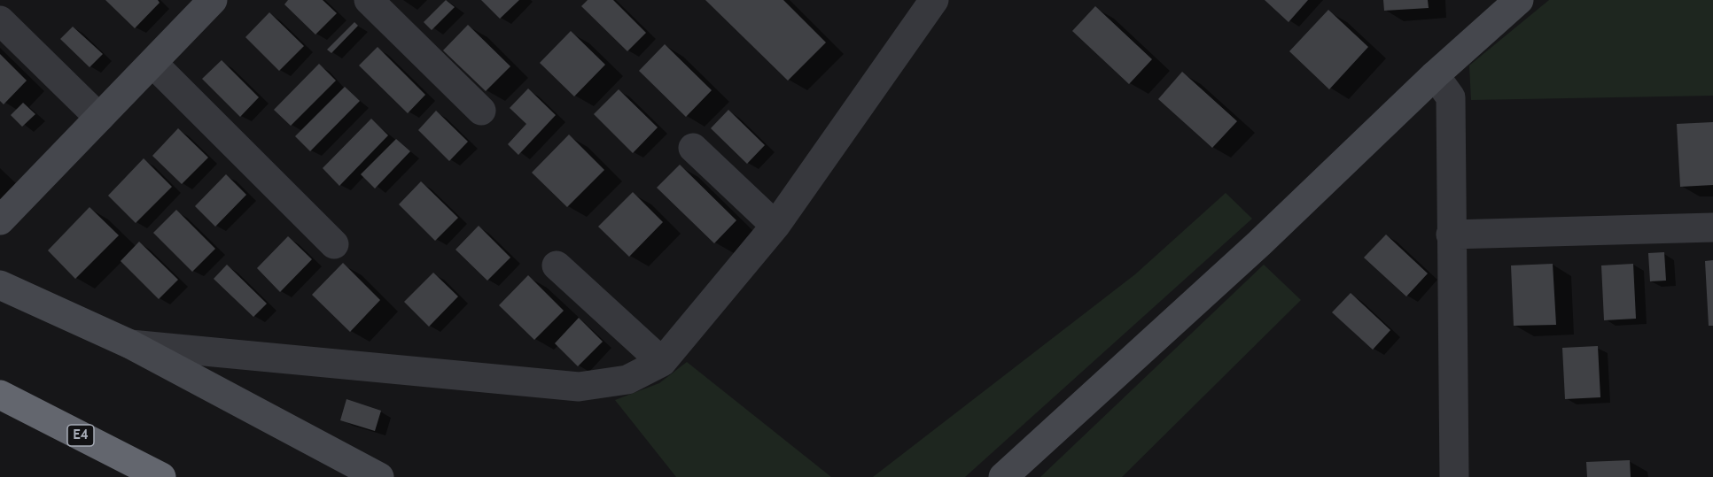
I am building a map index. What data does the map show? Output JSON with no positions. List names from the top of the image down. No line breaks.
{"streets":{"highway":["E4"]}}
